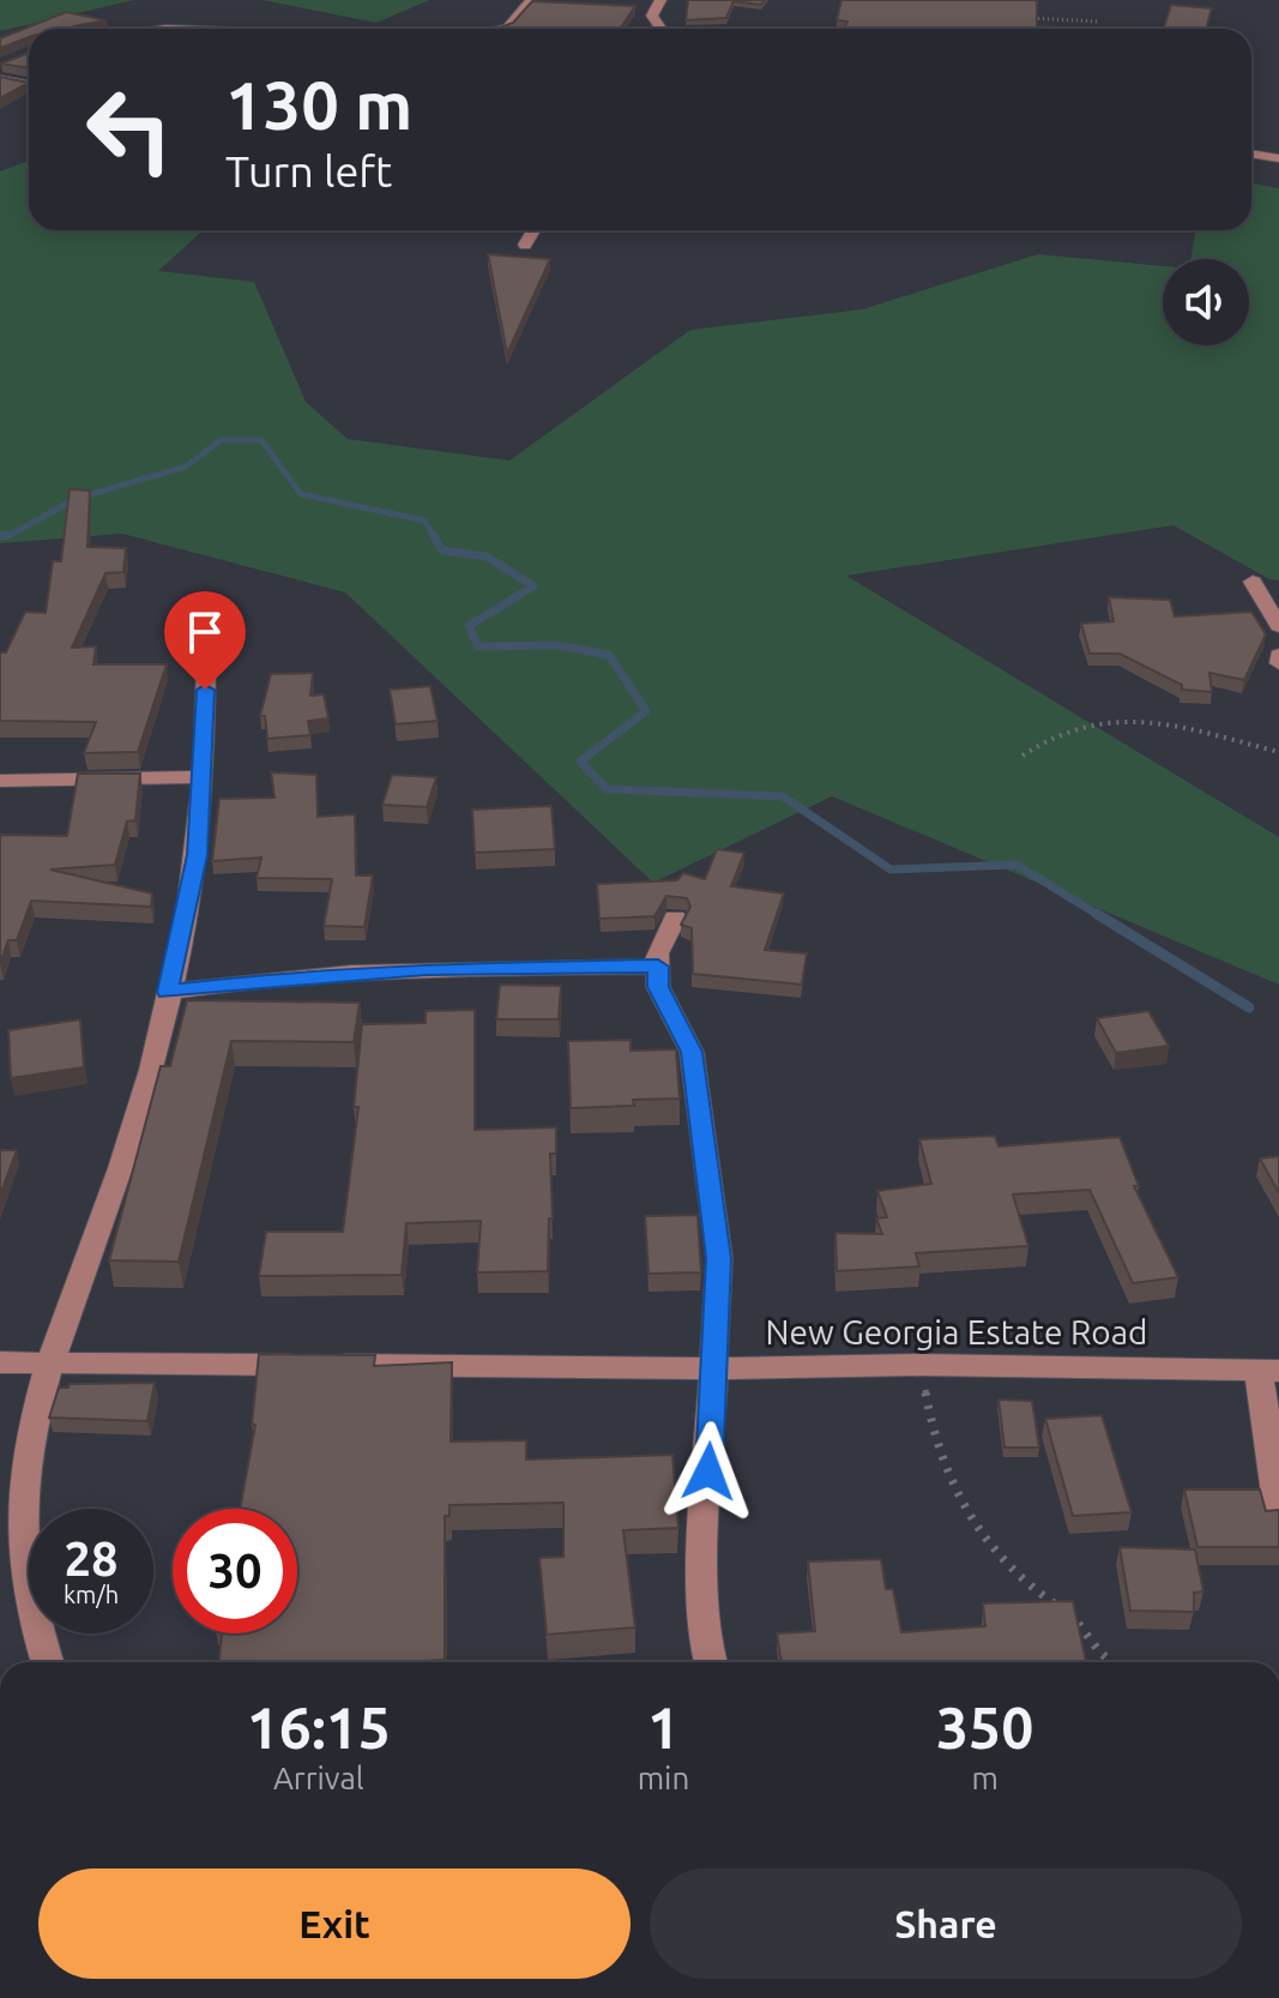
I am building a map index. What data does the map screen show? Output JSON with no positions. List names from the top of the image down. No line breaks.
{"streets":{"street":["New Georgia Estate Road"]},"page":{"turn":["130 m","Turn left"],"speed":"28 km/h","limit":"30","eta":["16:15","Arrival","1","min","350","m"],"buttons":["Exit","Share"]}}
